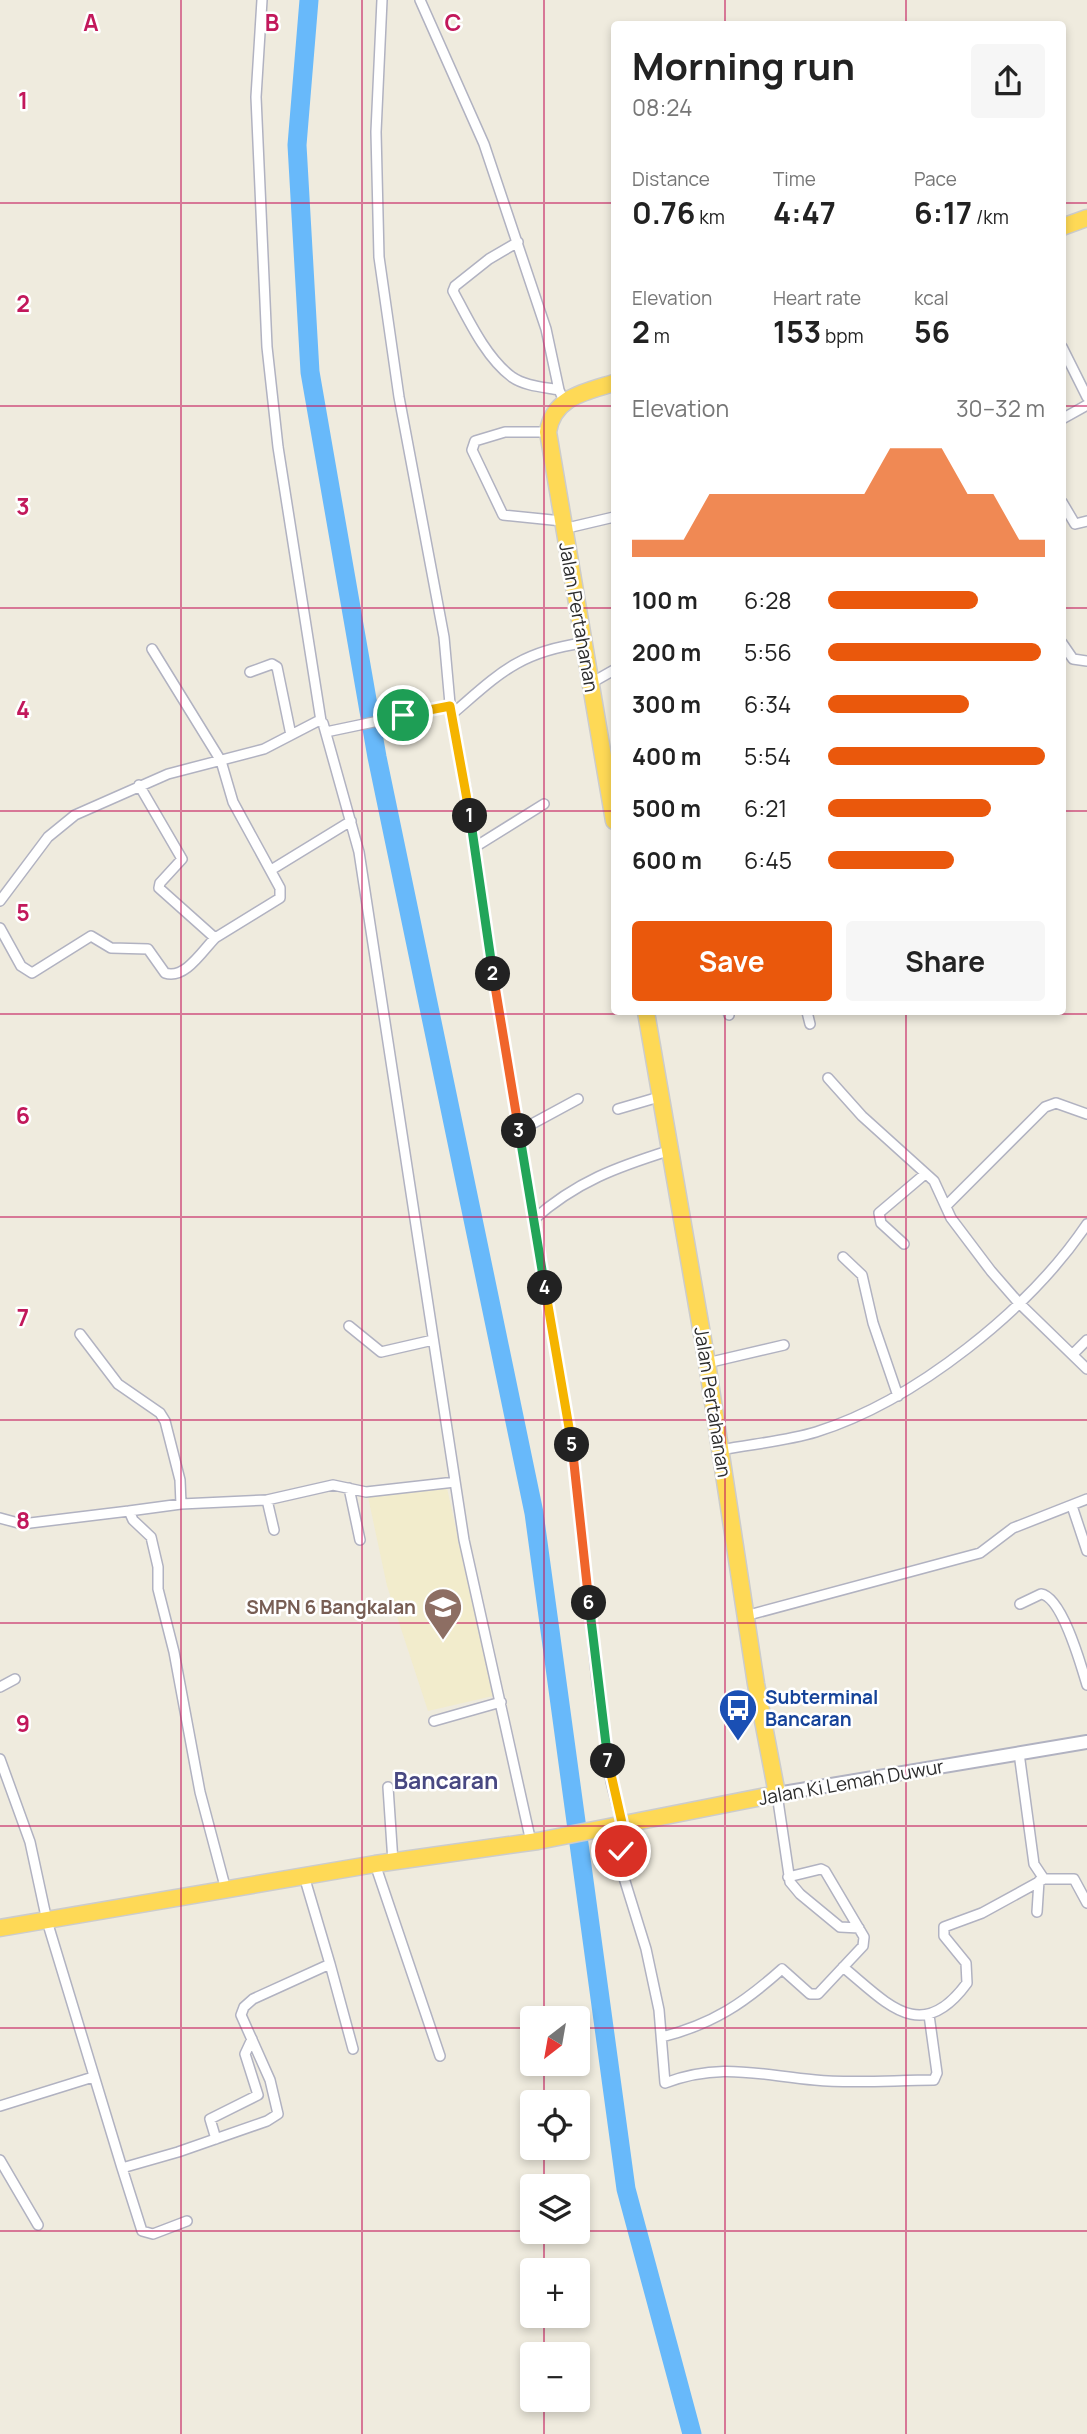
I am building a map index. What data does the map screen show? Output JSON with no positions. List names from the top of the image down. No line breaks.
{"streets":{"highway":["Jalan Pertahanan","Jalan Ki Lemah Duwur"]},"crossings":[["Jalan Pertahanan","Jalan Ki Lemah Duwur"]],"districts":["Bancaran"],"places":{"school or university":["SMPN 6 Bangkalan"],"bus stop":["Subterminal Bancaran"]},"north":"bottom left","page":{"heading":["Morning run","08:24"],"stats":[["Distance","0.76 km"],["Time","4:47"],["Pace","6:17 /km"],["Elevation","2 m"],["Heart rate","153 bpm"],["kcal","56"]],"chart":["Elevation","30–32 m"],"list":[{"name":"100 m","note":"6:28"},{"name":"200 m","note":"5:56"},{"name":"300 m","note":"6:34"},{"name":"400 m","note":"5:54"},{"name":"500 m","note":"6:21"},{"name":"600 m","note":"6:45"}],"pins":["1","2","3","4","5","6","7"],"buttons":["Save","Share"],"map_buttons":["+","−"]},"grid":{"columns":["A","B","C"],"rows":["1","2","3","4","5","6","7","8","9"]}}
